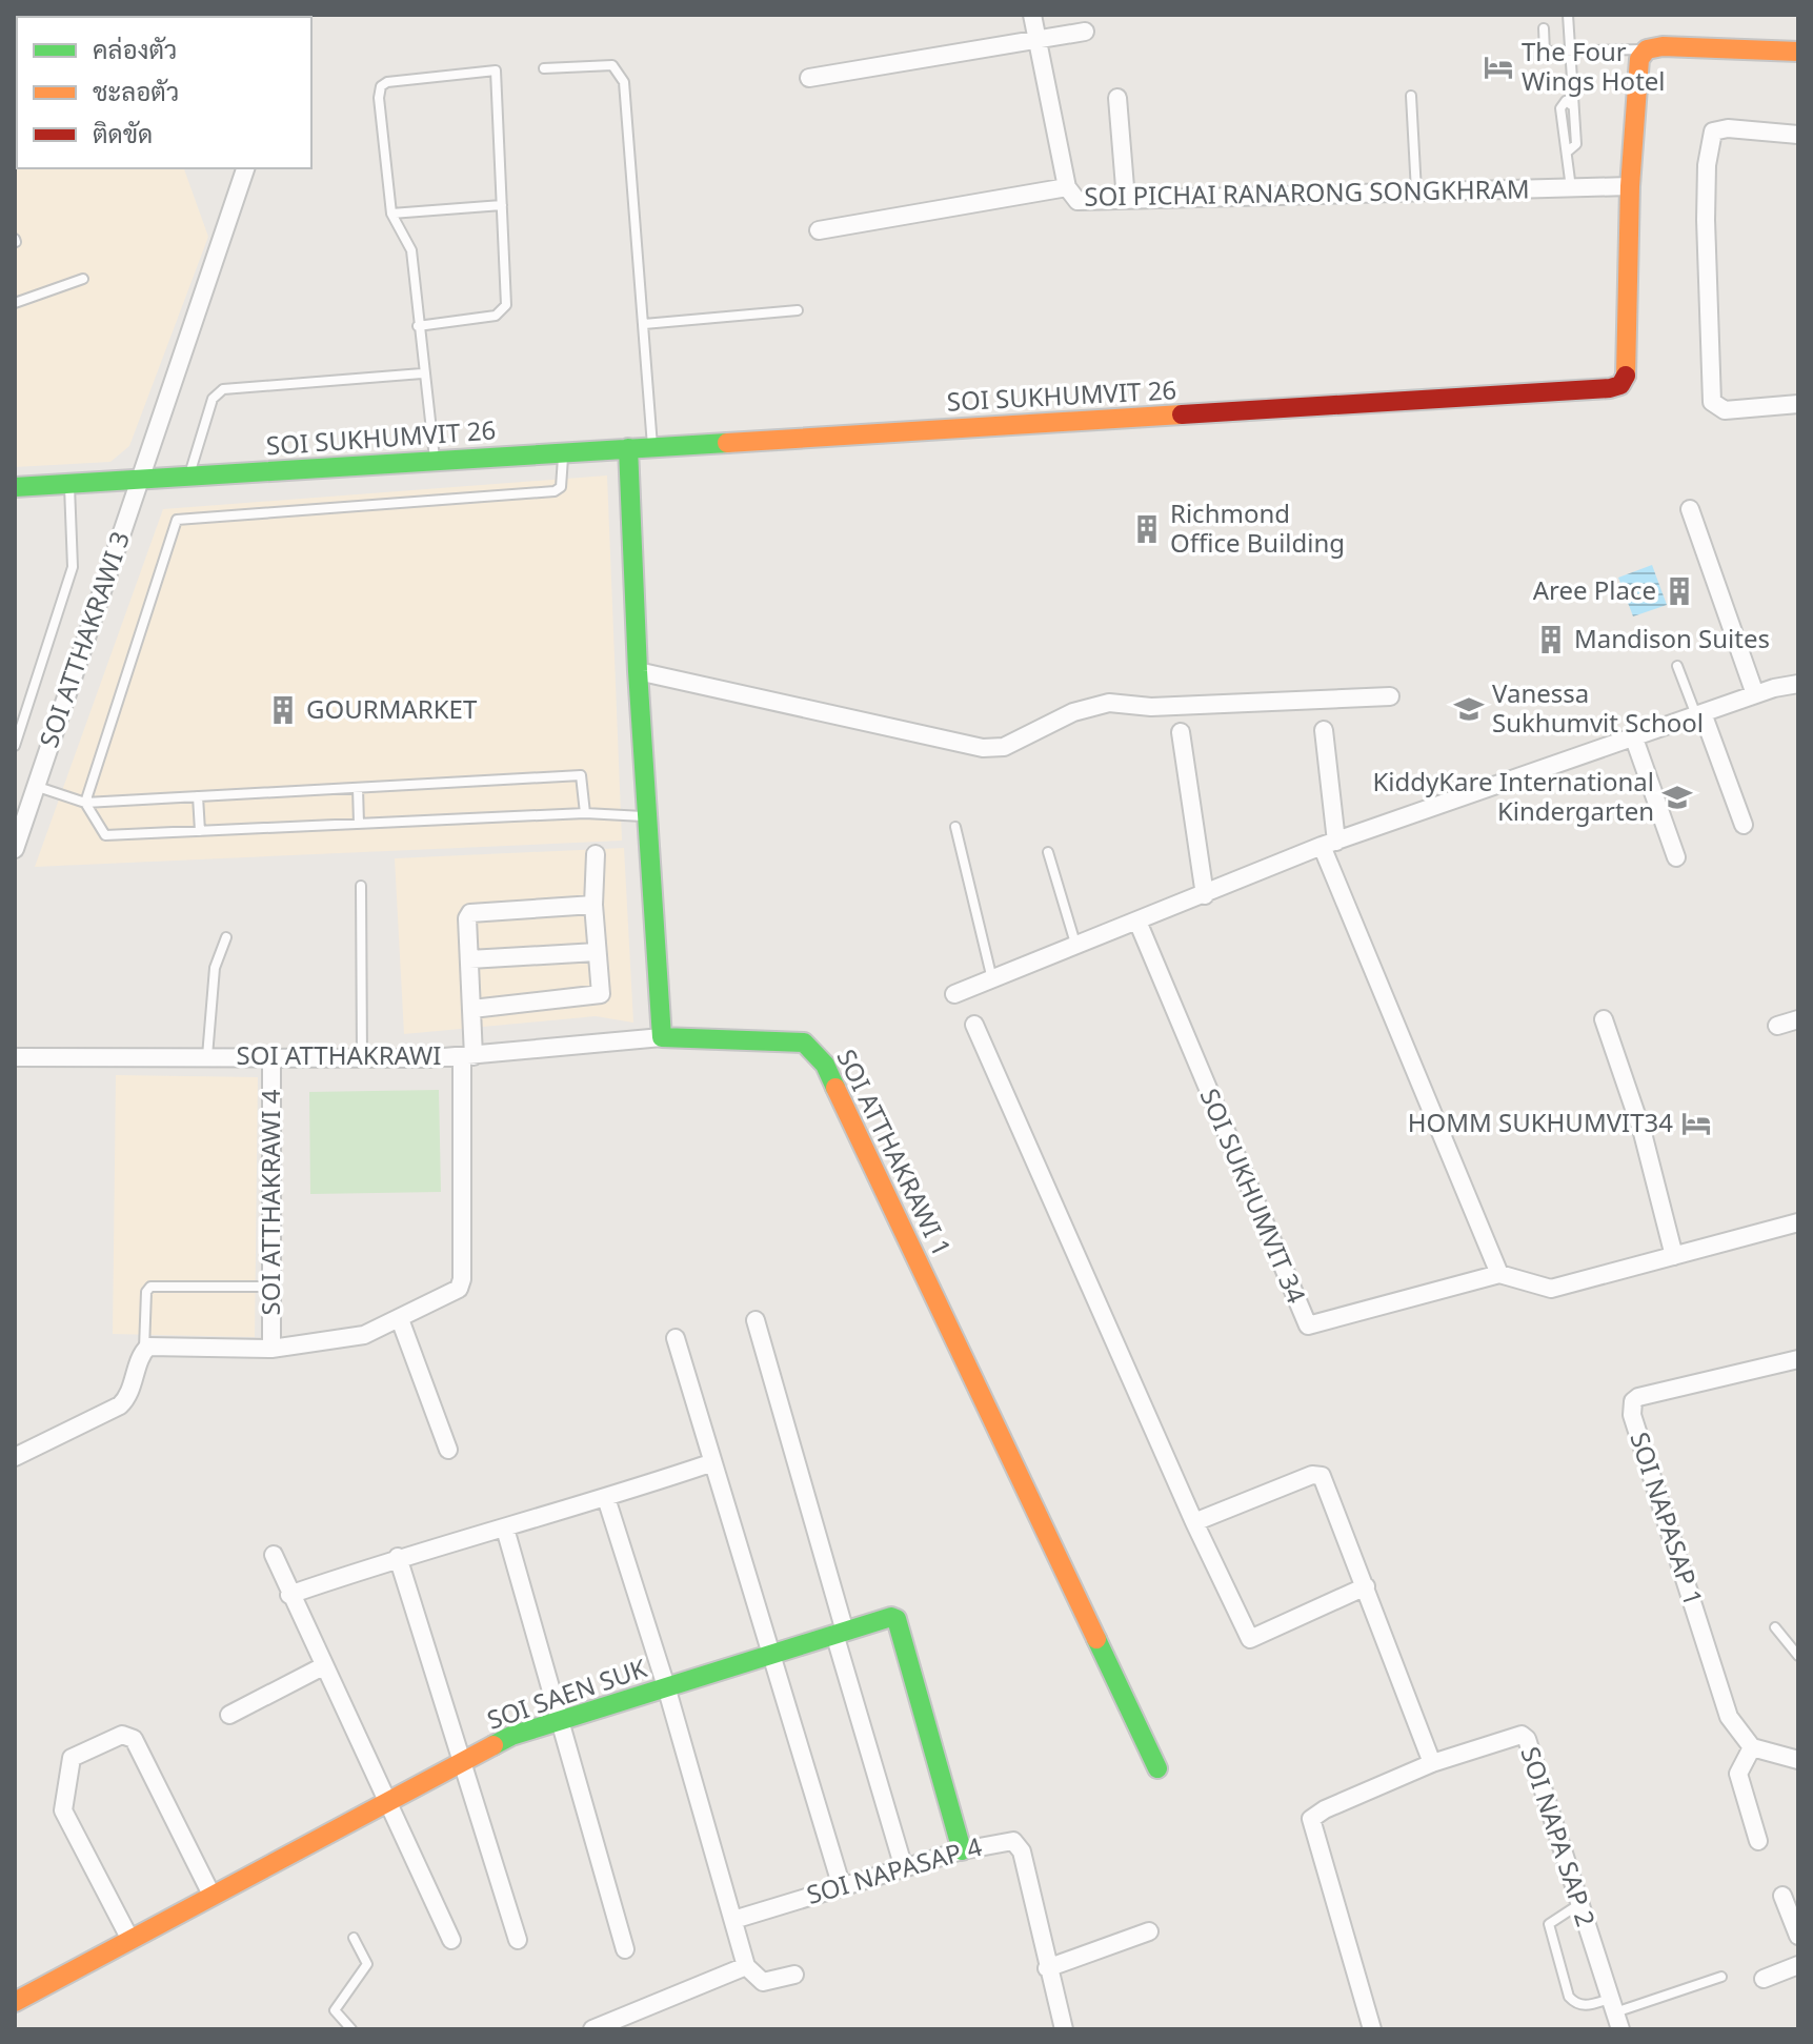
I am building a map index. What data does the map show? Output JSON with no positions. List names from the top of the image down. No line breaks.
{"streets":{"street":["SOI PICHAI RANARONG SONGKHRAM","SOI SUKHUMVIT 26","SOI ATTHAKRAWI 3","SOI ATTHAKRAWI","SOI ATTHAKRAWI 1","SOI SUKHUMVIT 34","SOI ATTHAKRAWI 4","SOI NAPASAP 1","SOI SAEN SUK","SOI NAPA SAP 2","SOI NAPASAP 4"]},"crossings":[["SOI PICHAI RANARONG SONGKHRAM","SOI SUKHUMVIT 26"],["SOI SUKHUMVIT 26","SOI ATTHAKRAWI 3"],["SOI ATTHAKRAWI","SOI ATTHAKRAWI 1"],["SOI ATTHAKRAWI","SOI ATTHAKRAWI 4"],["SOI SAEN SUK","SOI NAPASAP 4"]],"places":{"hotel":["The Four Wings Hotel","HOMM SUKHUMVIT34"],"building":["Richmond Office Building","Aree Place","Mandison Suites","GOURMARKET"],"school or university":["Vanessa Sukhumvit School","KiddyKare International Kindergarten"]},"legend":["คล่องตัว","ชะลอตัว","ติดขัด"]}
